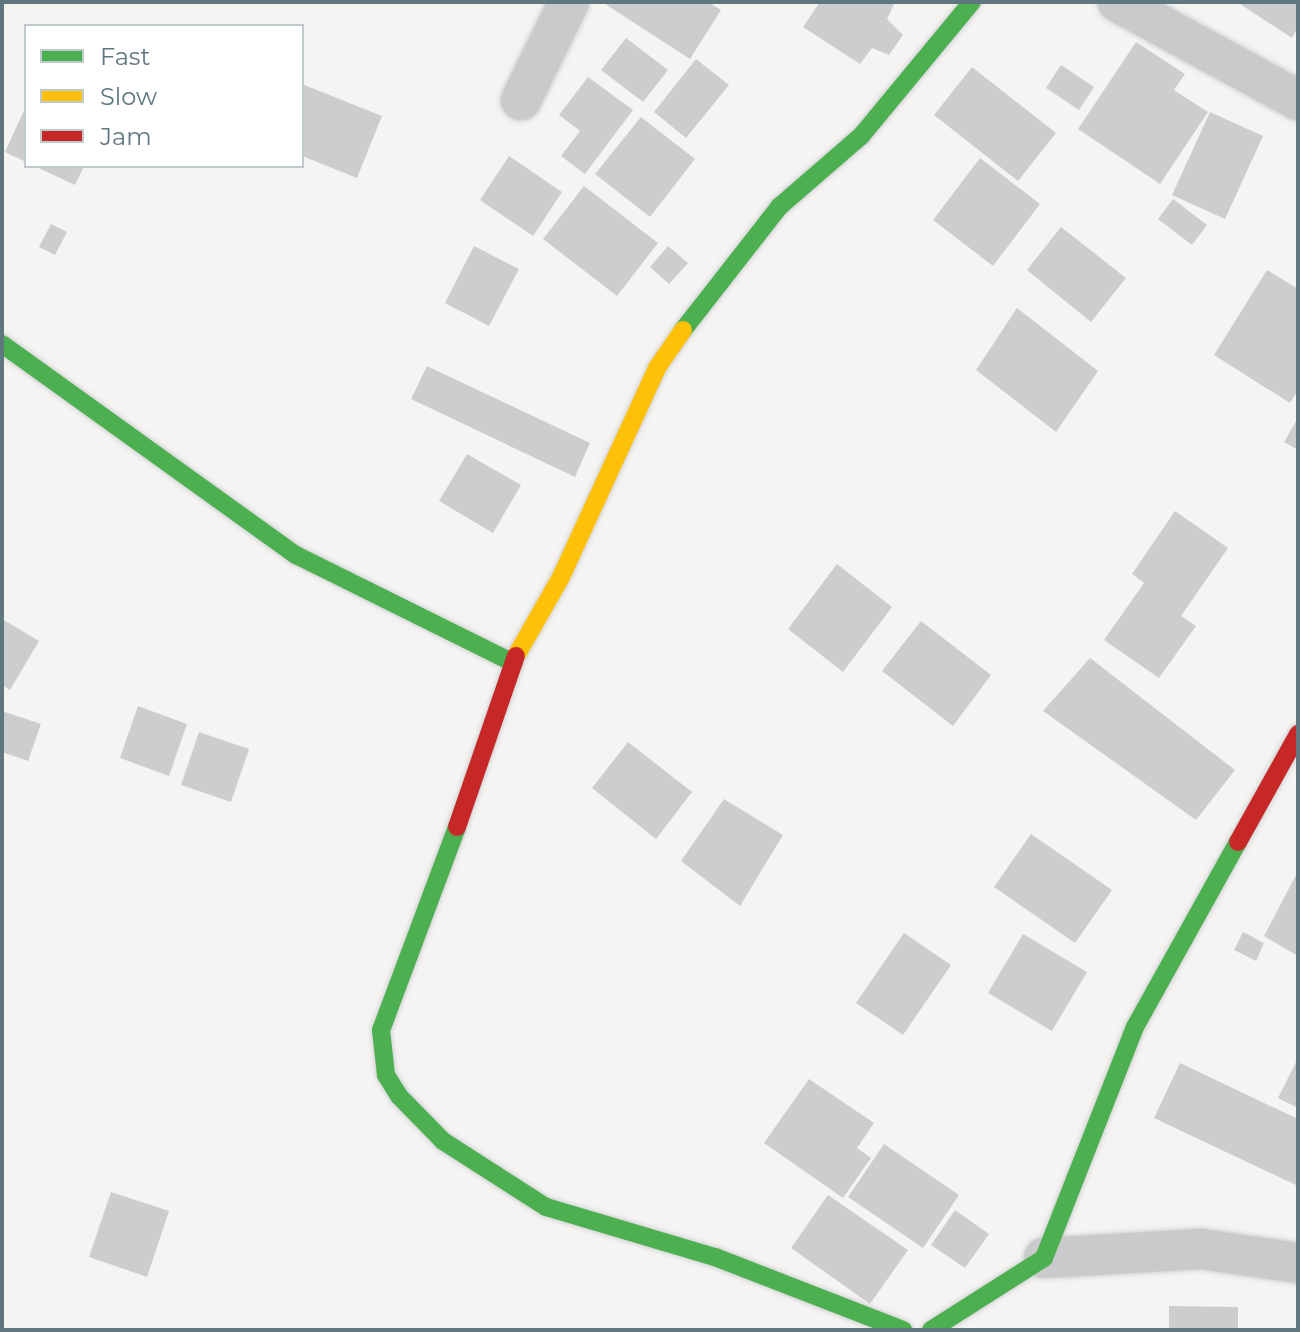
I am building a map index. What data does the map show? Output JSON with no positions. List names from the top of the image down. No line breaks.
{"legend":["Fast","Slow","Jam"]}
